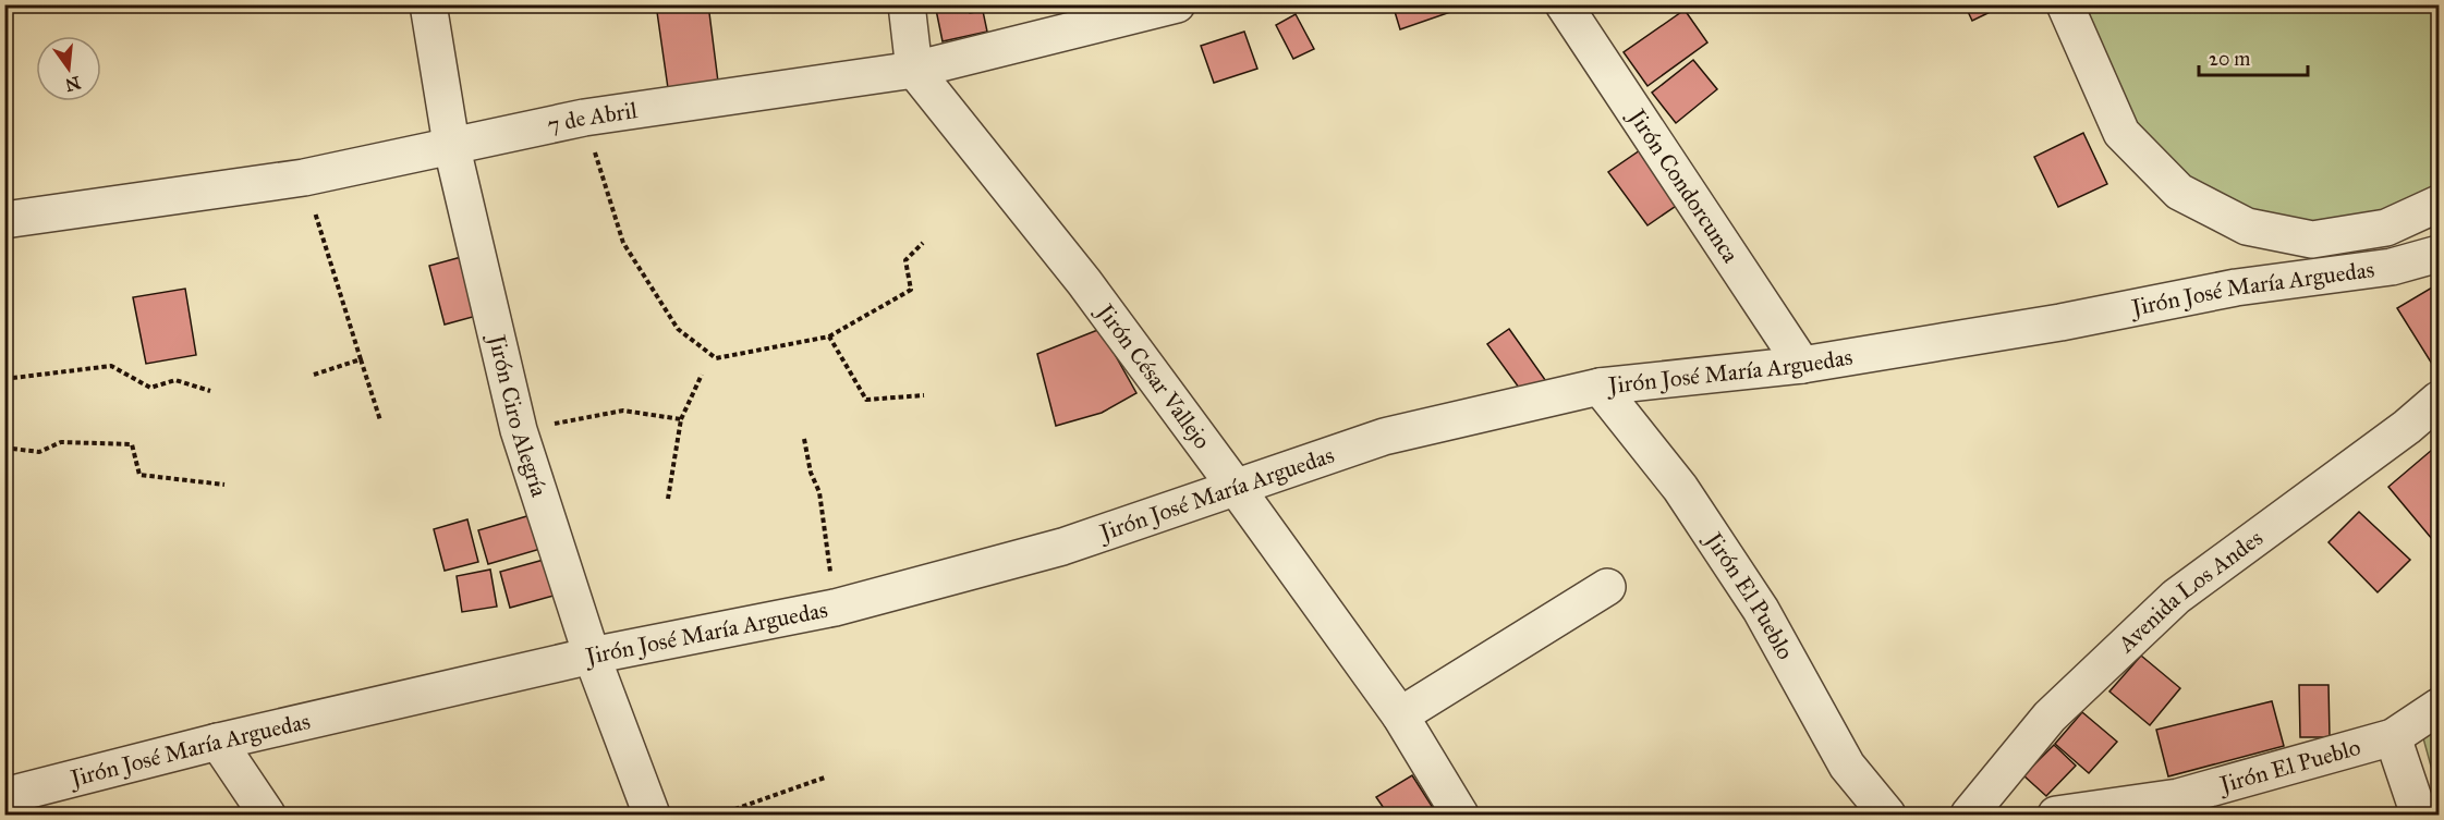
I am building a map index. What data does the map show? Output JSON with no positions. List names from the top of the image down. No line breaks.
{"streets":{"street":["7 de Abril","Jirón Condorcunca","Jirón José María Arguedas","Jirón César Vallejo","Jirón Ciro Alegría","Avenida Los Andes","Jirón El Pueblo"]},"crossings":[["7 de Abril","Jirón César Vallejo"],["7 de Abril","Jirón Ciro Alegría"],["Jirón Condorcunca","Jirón José María Arguedas"],["Jirón José María Arguedas","Jirón César Vallejo"],["Jirón José María Arguedas","Jirón Ciro Alegría"],["Jirón José María Arguedas","Jirón El Pueblo"]],"scale_bar":"20 m","north":"bottom"}
